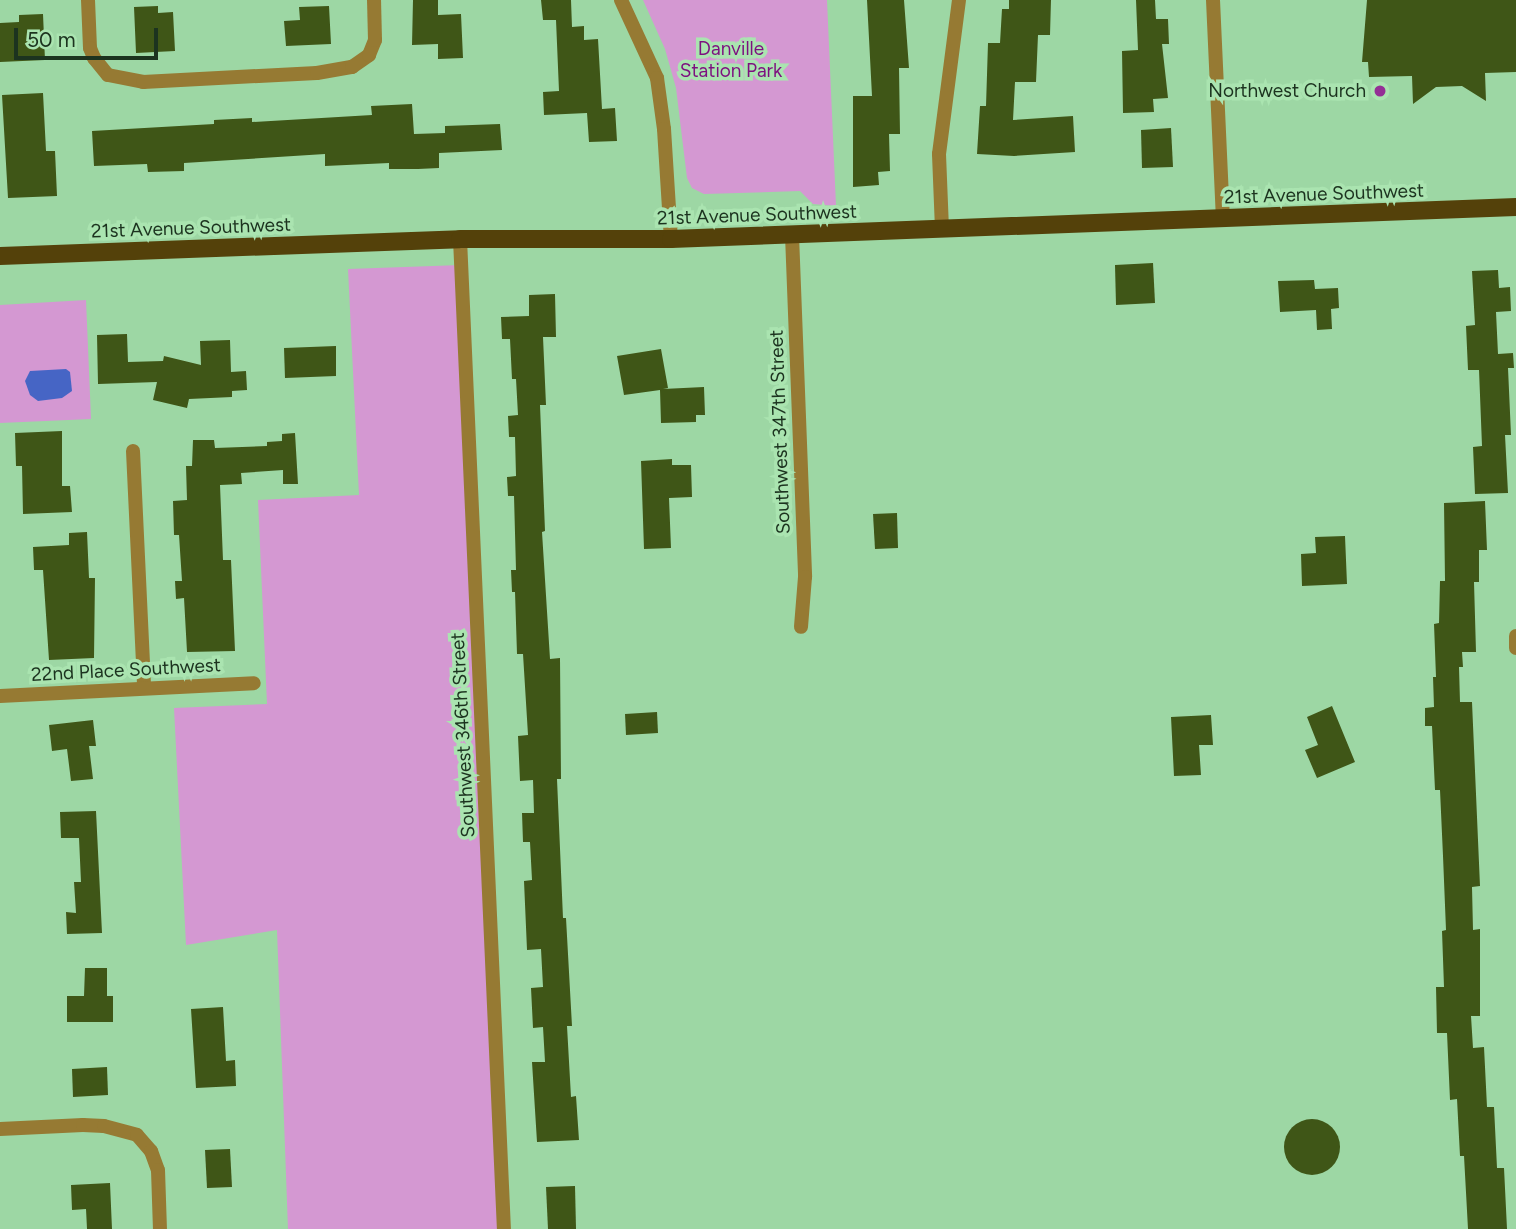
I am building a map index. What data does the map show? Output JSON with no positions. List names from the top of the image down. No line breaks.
{"streets":{"main road":["21st Avenue Southwest"],"street":["Southwest 347th Street","22nd Place Southwest","Southwest 346th Street"]},"crossings":[["21st Avenue Southwest","Southwest 347th Street"],["21st Avenue Southwest","Southwest 346th Street"]],"parks":["Danville Station Park"],"places":["Northwest Church"],"scale_bar":"50 m"}
